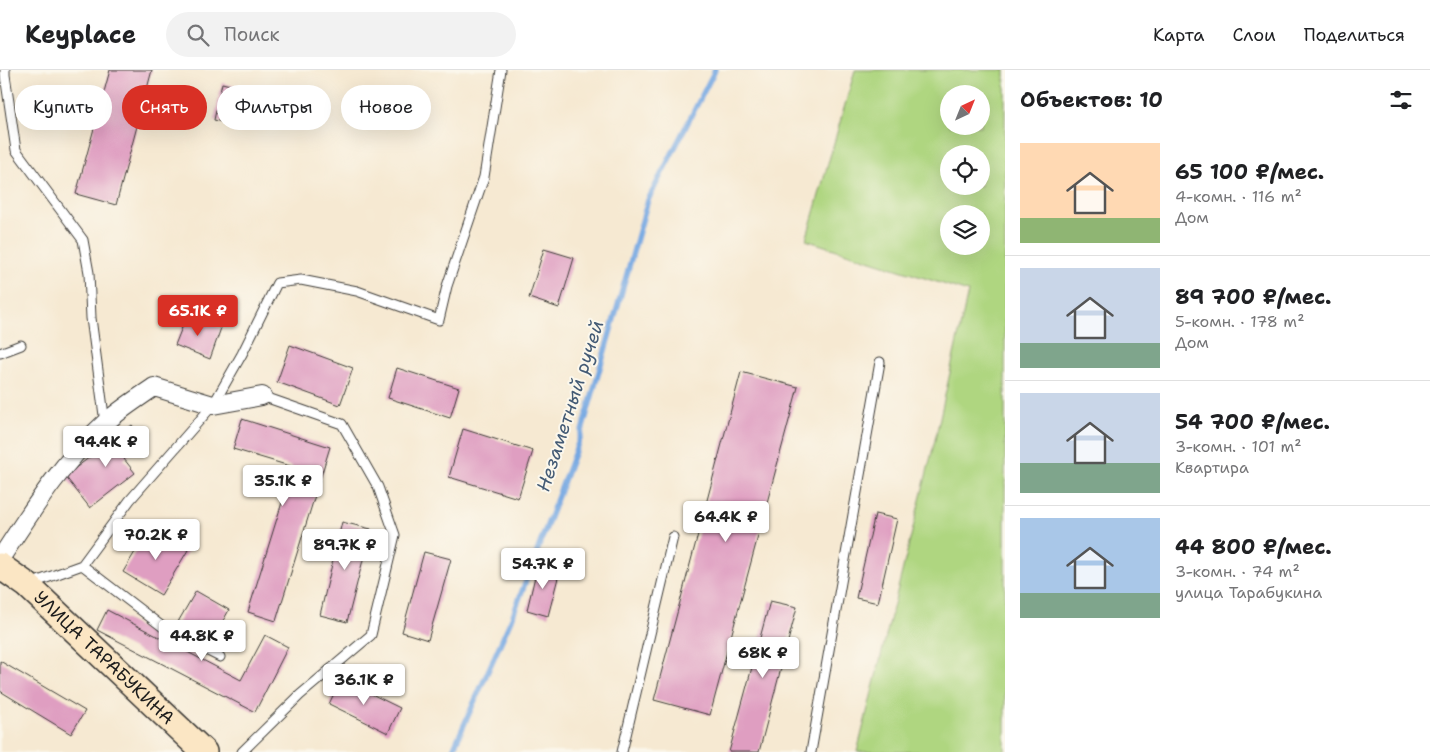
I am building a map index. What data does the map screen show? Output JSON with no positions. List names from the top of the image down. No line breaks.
{"streets":{"street":["УЛИЦА ТАРАБУКИНА"]},"water":["Незаметный ручей"],"north":"top right","page":{"header":"Keyplace","search":"Поиск","nav":["Карта","Слои","Поделиться"],"heading":"Объектов: 10","chip":["Купить","Снять","Фильтры","Новое"],"list":[{"name":"65 100 ₽/мес.","note":"4-комн. · 116 m² · Дом"},{"name":"89 700 ₽/мес.","note":"5-комн. · 178 m² · Дом"},{"name":"54 700 ₽/мес.","note":"3-комн. · 101 m² · Квартира"},{"name":"44 800 ₽/мес.","note":"3-комн. · 74 m² · улица Тарабукина"}],"price":["65.1K ₽","94.4K ₽","35.1K ₽","64.4K ₽","70.2K ₽","89.7K ₽","54.7K ₽","44.8K ₽","68K ₽","36.1K ₽"]}}
